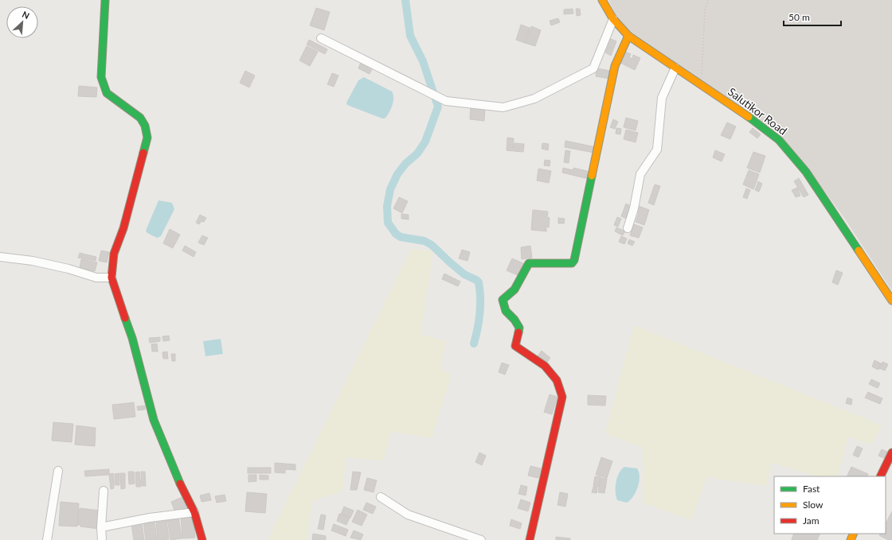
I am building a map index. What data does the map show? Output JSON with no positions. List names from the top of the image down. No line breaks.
{"streets":{"street":["Salutikor Road"]},"legend":["Fast","Slow","Jam"],"scale_bar":"50 m","north":"top right"}
